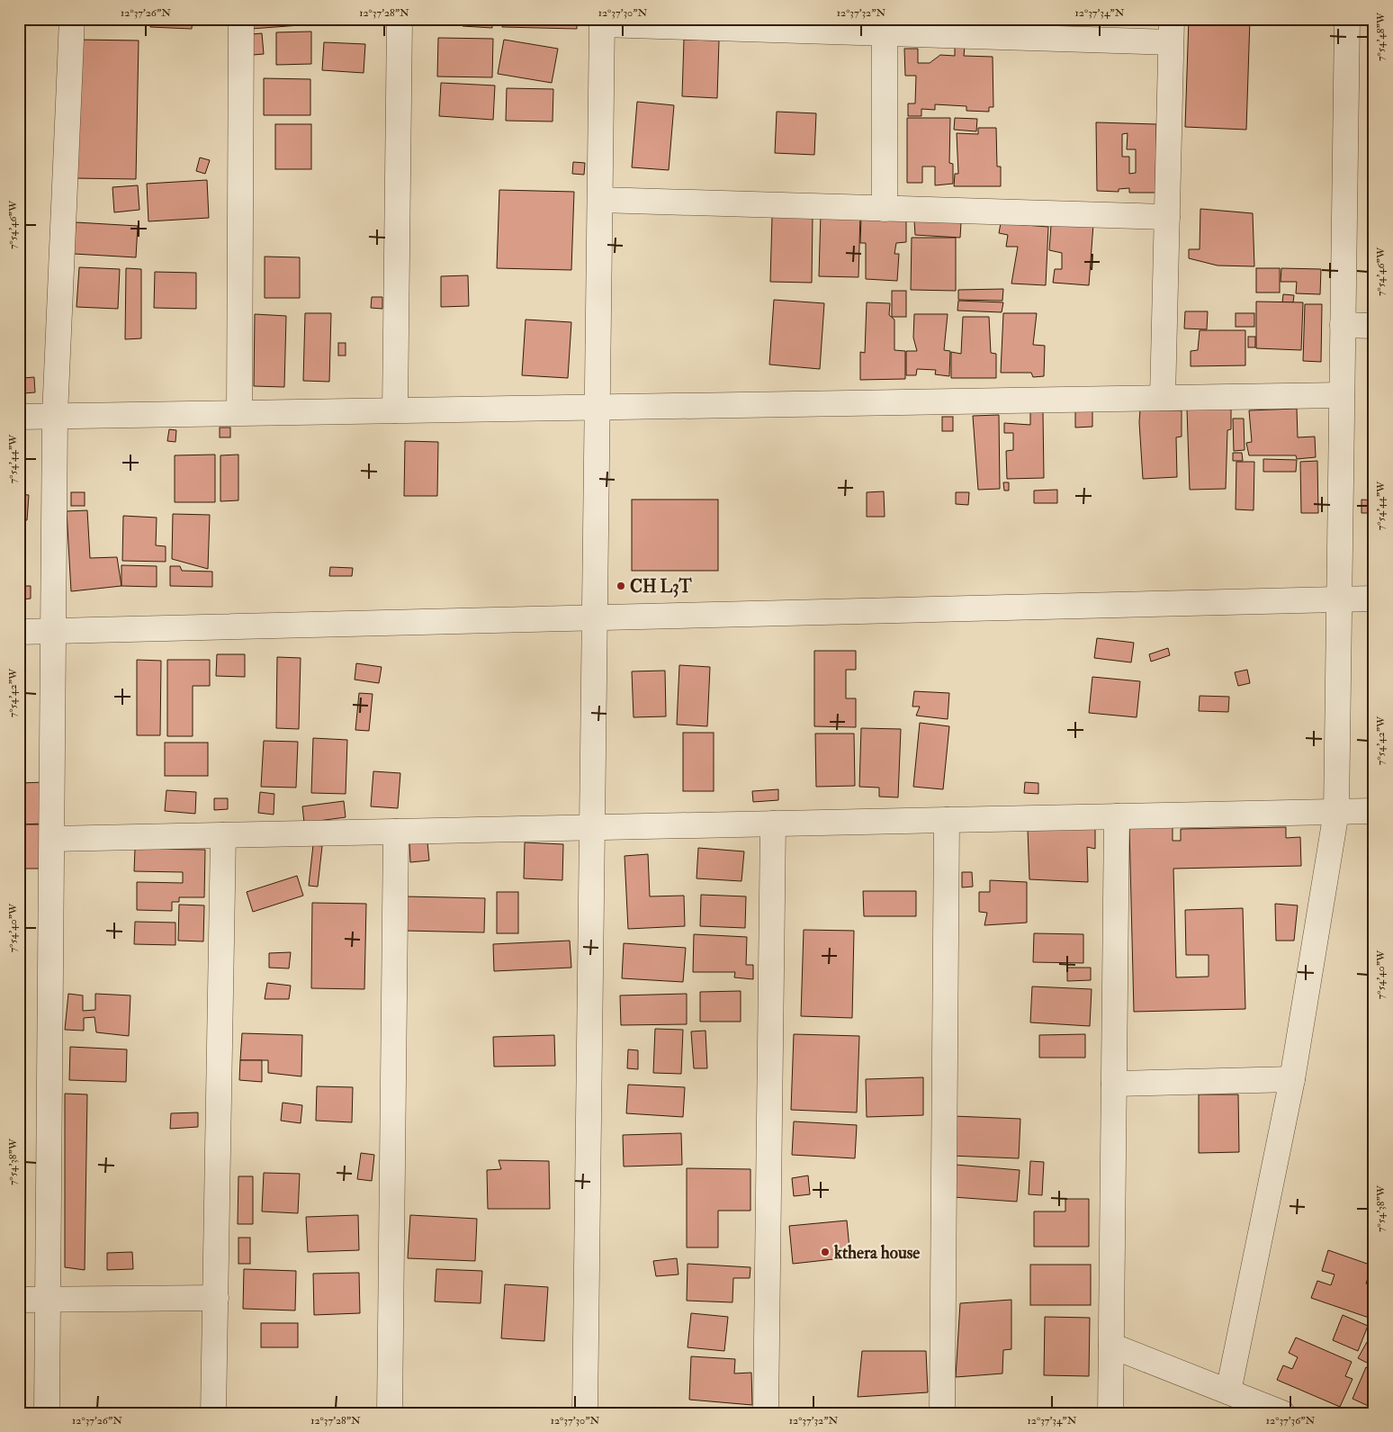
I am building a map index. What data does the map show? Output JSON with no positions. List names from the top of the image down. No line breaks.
{"places":["CH L3T","kthera house"],"coordinates":["12°37'26\"N","12°37'28\"N","12°37'30\"N","12°37'32\"N","12°37'34\"N","7°54'48\"W","7°54'46\"W","7°54'44\"W","7°54'42\"W","7°54'40\"W","7°54'38\"W","12°37'36\"N"]}
